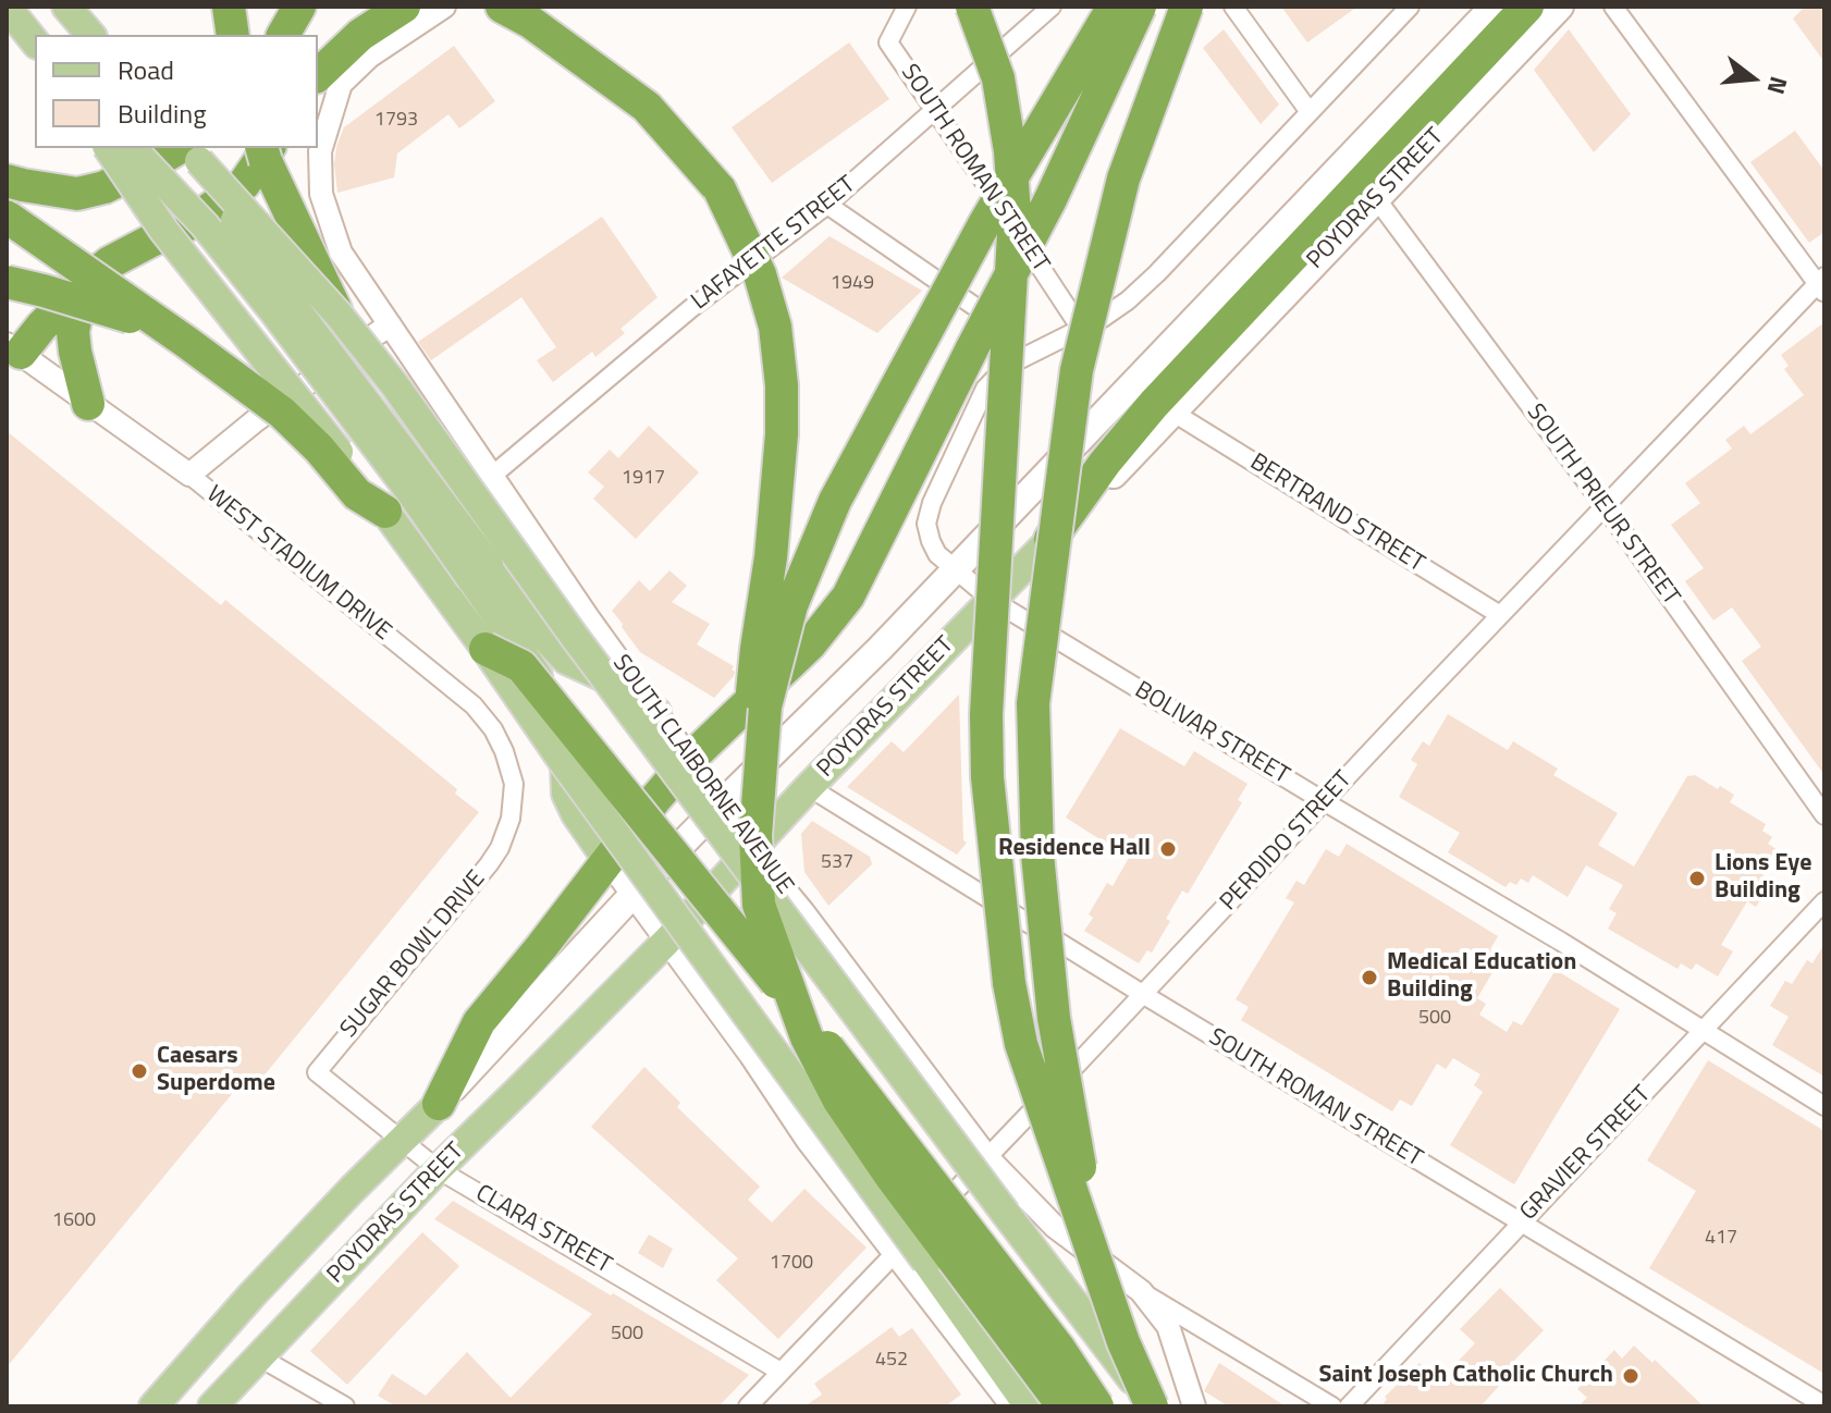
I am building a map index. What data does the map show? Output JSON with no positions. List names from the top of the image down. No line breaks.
{"streets":{"main road":["POYDRAS STREET","SOUTH CLAIBORNE AVENUE"],"street":["SOUTH ROMAN STREET","LAFAYETTE STREET","SOUTH PRIEUR STREET","BERTRAND STREET","WEST STADIUM DRIVE","BOLIVAR STREET","PERDIDO STREET","SUGAR BOWL DRIVE","GRAVIER STREET","CLARA STREET"]},"crossings":[["SOUTH ROMAN STREET","POYDRAS STREET"],["SOUTH ROMAN STREET","LAFAYETTE STREET"],["SOUTH ROMAN STREET","PERDIDO STREET"],["SOUTH ROMAN STREET","GRAVIER STREET"],["POYDRAS STREET","SOUTH PRIEUR STREET"],["POYDRAS STREET","BERTRAND STREET"],["POYDRAS STREET","BOLIVAR STREET"],["POYDRAS STREET","SOUTH CLAIBORNE AVENUE"],["POYDRAS STREET","CLARA STREET"],["LAFAYETTE STREET","SOUTH CLAIBORNE AVENUE"],["SOUTH PRIEUR STREET","PERDIDO STREET"],["BERTRAND STREET","PERDIDO STREET"],["WEST STADIUM DRIVE","SUGAR BOWL DRIVE"],["BOLIVAR STREET","PERDIDO STREET"],["BOLIVAR STREET","GRAVIER STREET"],["SOUTH CLAIBORNE AVENUE","PERDIDO STREET"],["PERDIDO STREET","CLARA STREET"],["SUGAR BOWL DRIVE","CLARA STREET"]],"places":["Residence Hall","Lions Eye Building","Medical Education Building","Caesars Superdome","Saint Joseph Catholic Church"],"house_numbers":["1793","1949","1917","537","500","1600","417","1700","500","452"],"legend":["Road","Building"],"north":"right"}
